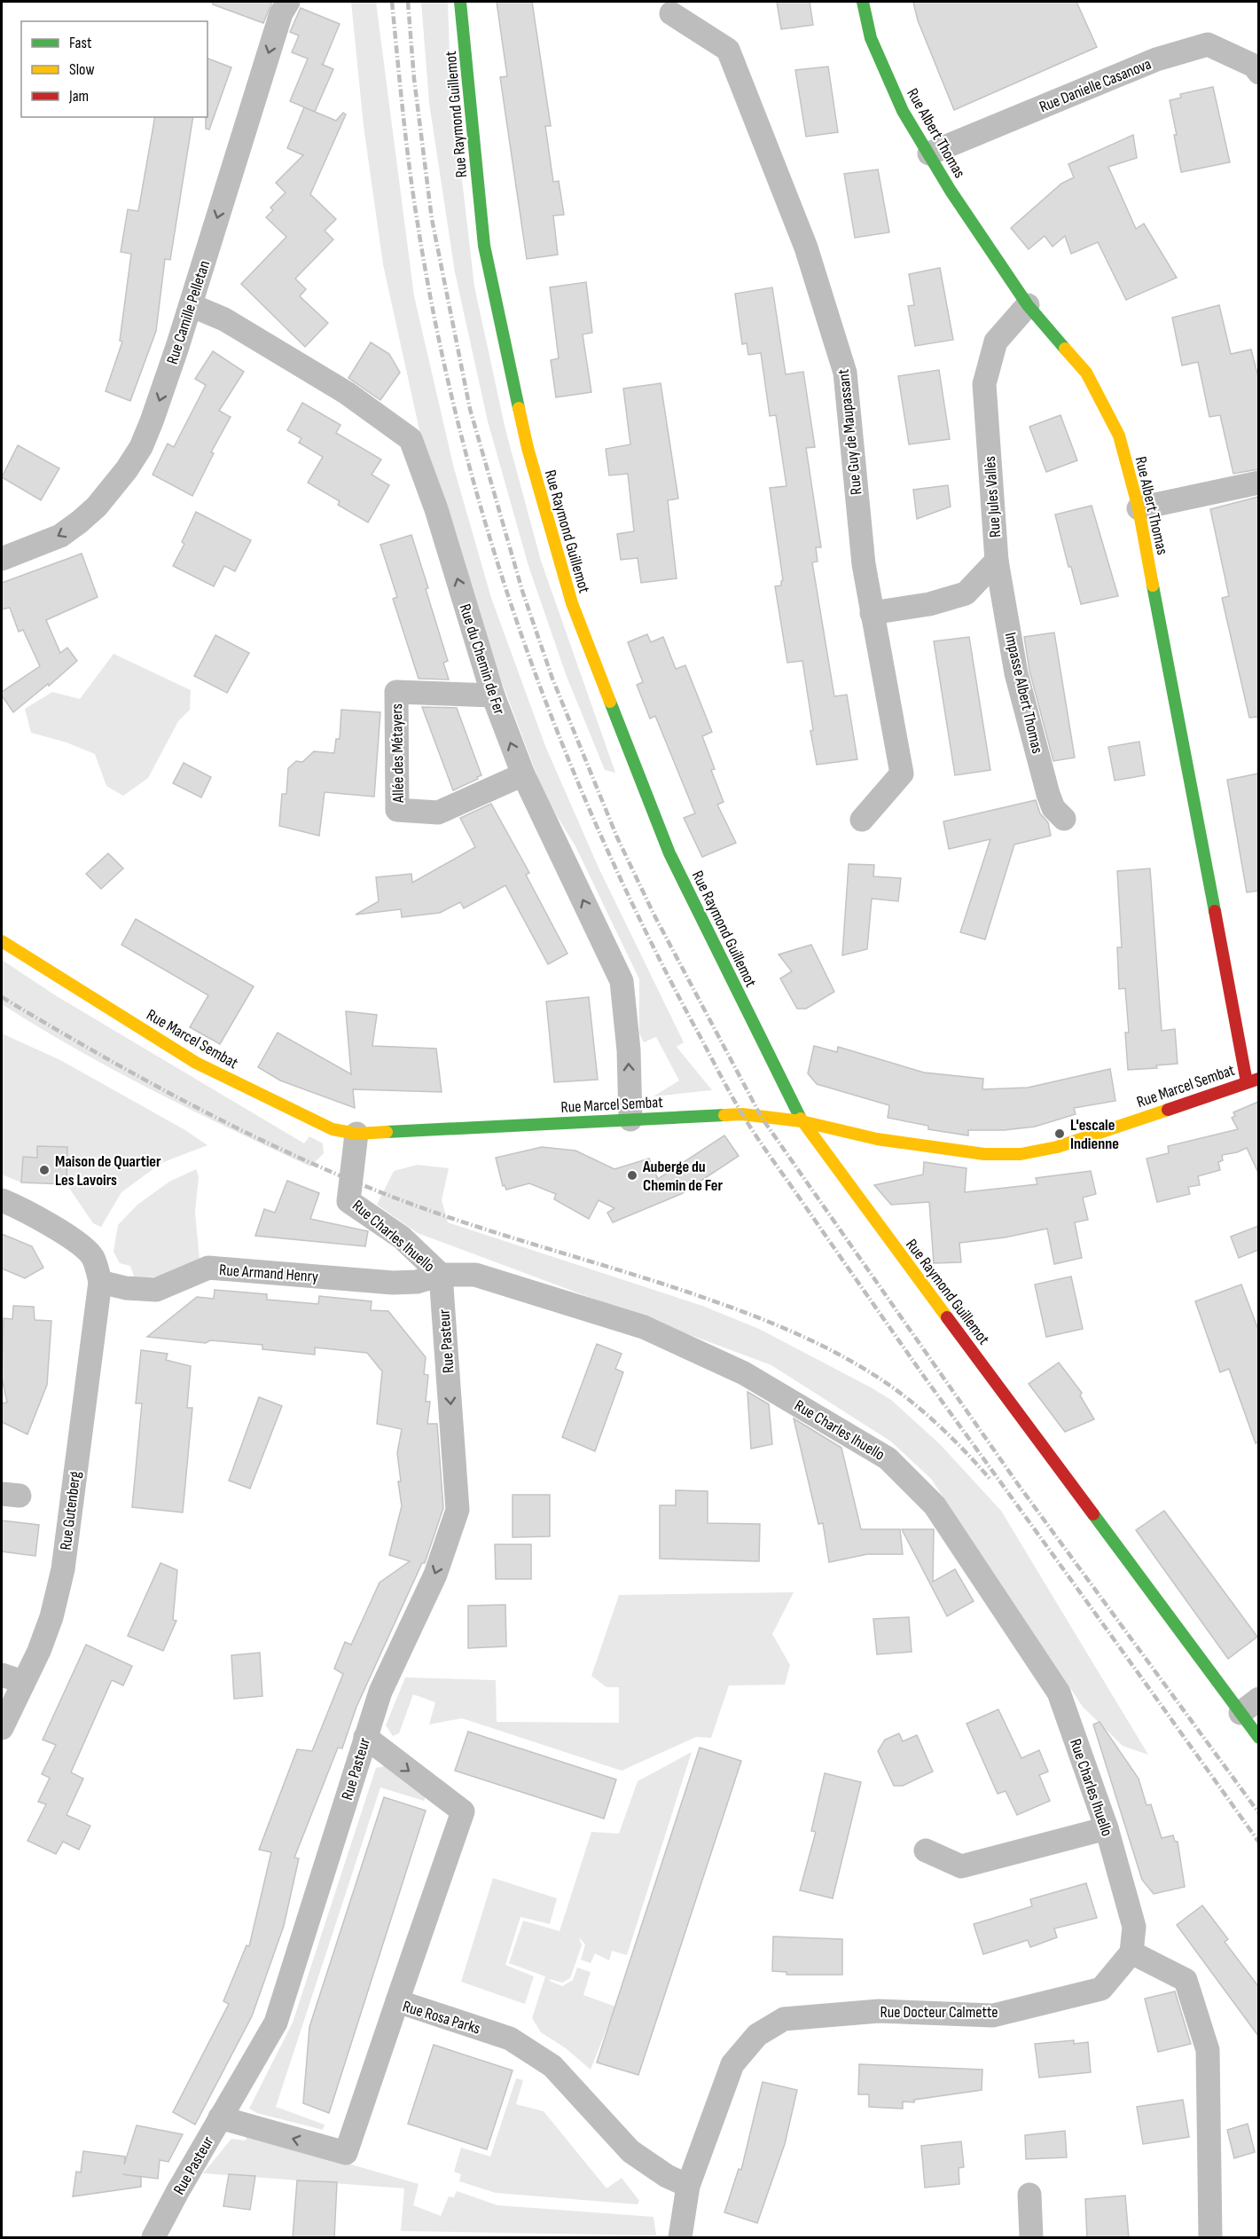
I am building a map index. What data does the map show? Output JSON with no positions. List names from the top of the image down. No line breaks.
{"streets":{"street":["Rue Danielle Casanova","Rue Raymond Guillemot","Rue Albert Thomas","Rue Camille Pelletan","Rue Guy de Maupassant","Rue Jules Vallès","Rue du Chemin de Fer","Impasse Albert Thomas","Allée des Métayers","Rue Marcel Sembat","Rue Charles Ihuello","Rue Armand Henry","Rue Pasteur","Rue Gutenberg","Rue Docteur Calmette","Rue Rosa Parks"]},"crossings":[["Rue Danielle Casanova","Rue Albert Thomas"],["Rue Raymond Guillemot","Rue Marcel Sembat"],["Rue Albert Thomas","Rue Jules Vallès"],["Rue Albert Thomas","Rue Marcel Sembat"],["Rue Camille Pelletan","Rue du Chemin de Fer"],["Rue Guy de Maupassant","Rue Jules Vallès"],["Rue Jules Vallès","Impasse Albert Thomas"],["Rue du Chemin de Fer","Allée des Métayers"],["Rue du Chemin de Fer","Rue Marcel Sembat"],["Rue Marcel Sembat","Rue Charles Ihuello"],["Rue Charles Ihuello","Rue Armand Henry"],["Rue Charles Ihuello","Rue Pasteur"],["Rue Charles Ihuello","Rue Docteur Calmette"],["Rue Armand Henry","Rue Pasteur"],["Rue Armand Henry","Rue Gutenberg"],["Rue Pasteur","Rue Rosa Parks"],["Rue Docteur Calmette","Rue Rosa Parks"]],"one_way":["Rue Camille Pelletan","Rue du Chemin de Fer","Rue Pasteur"],"places":["L'escale Indienne","Maison de Quartier Les Lavoirs","Auberge du Chemin de Fer"],"legend":["Fast","Slow","Jam"]}
